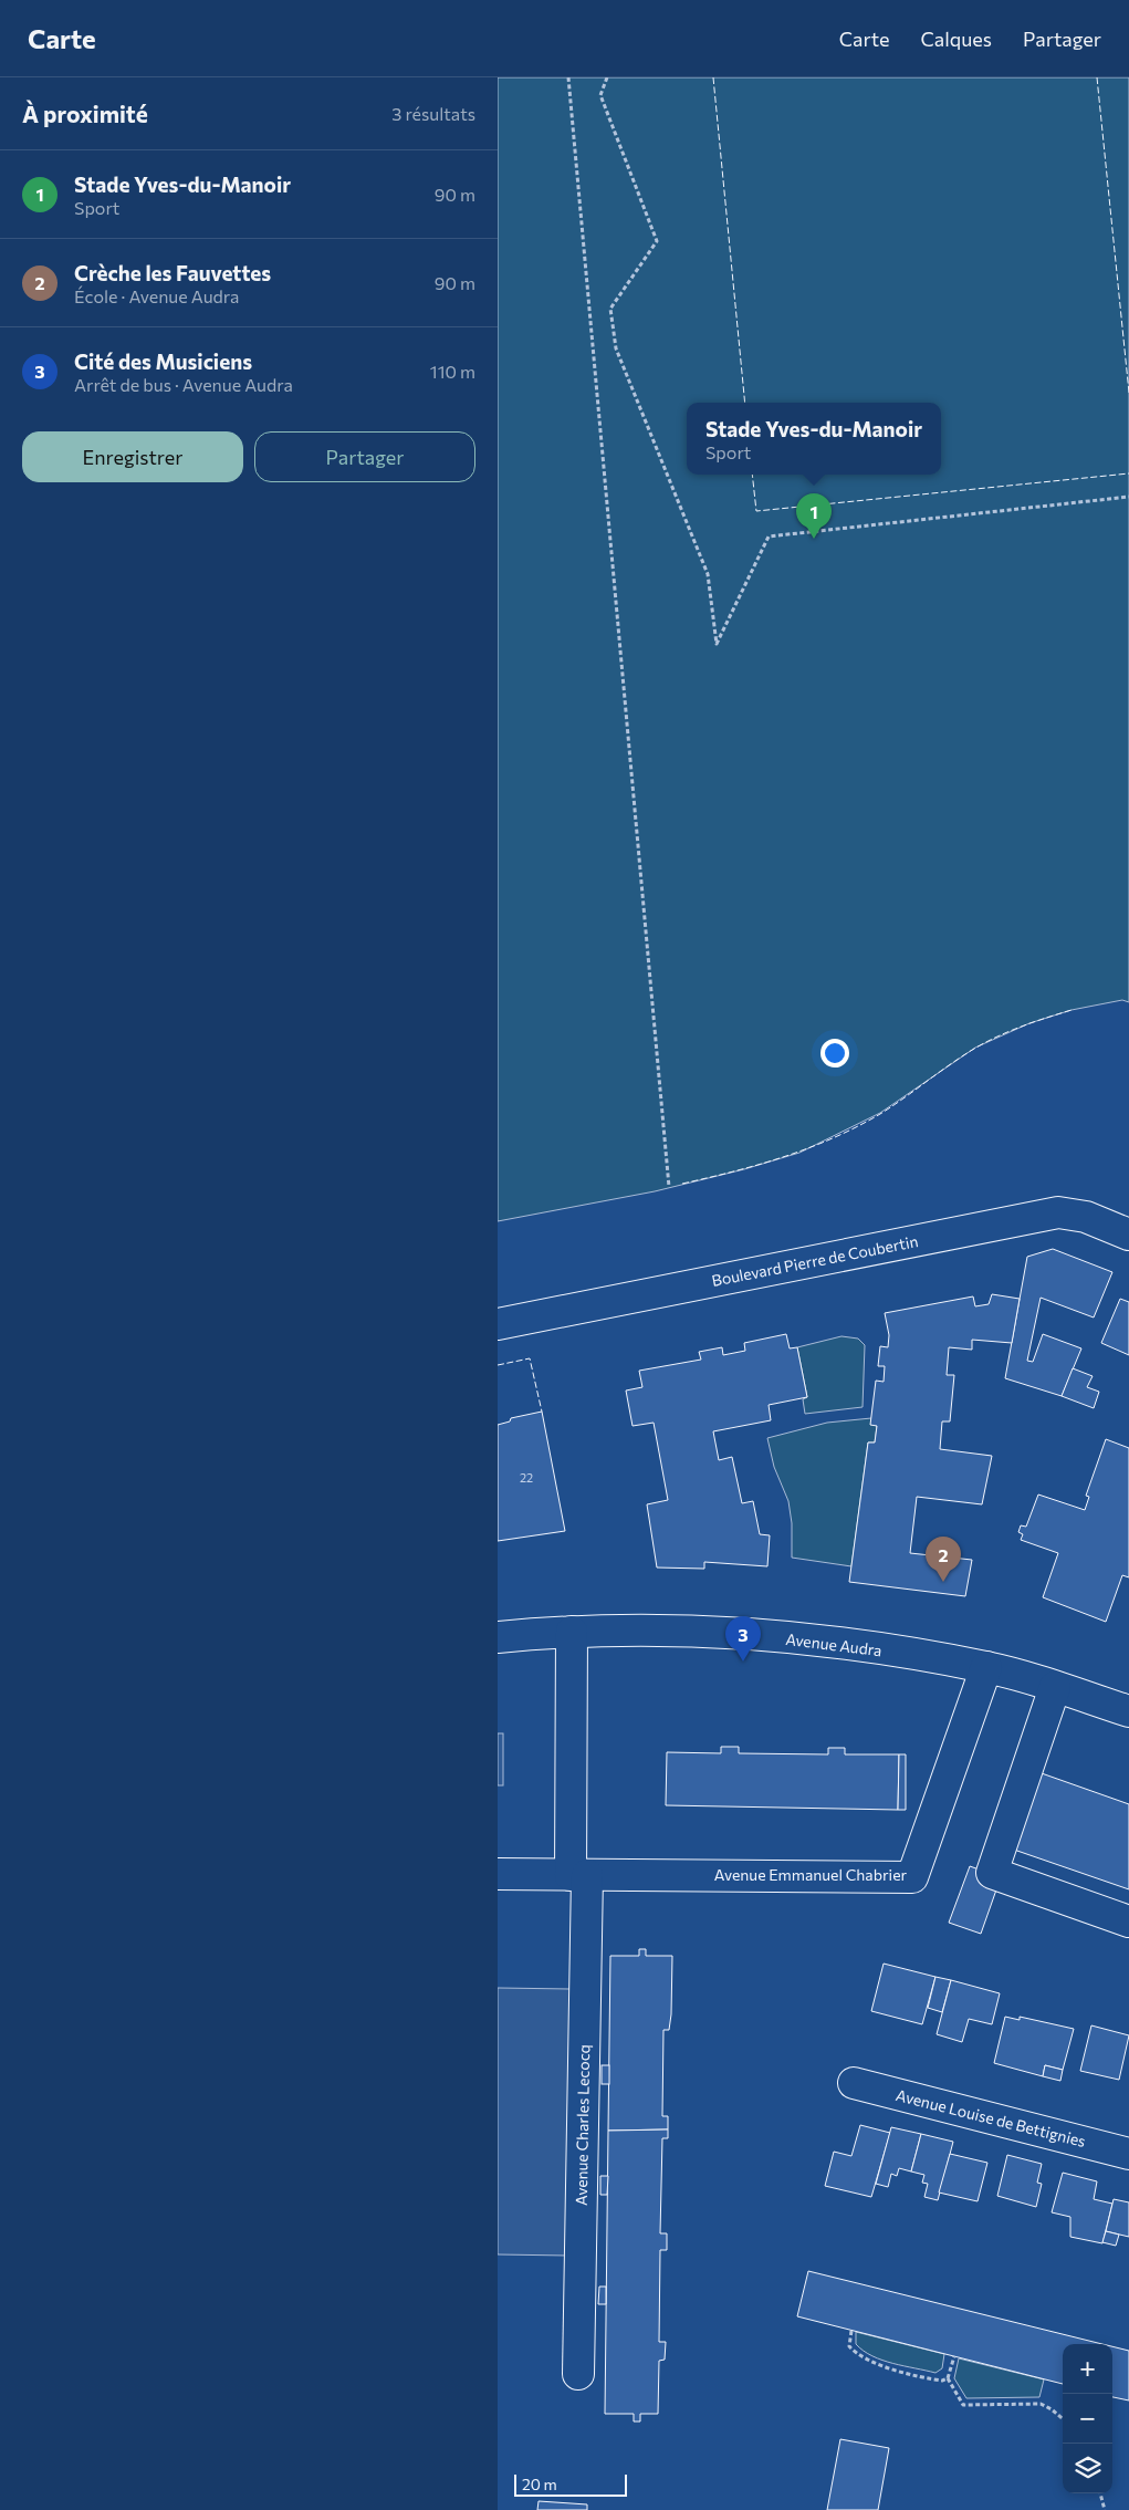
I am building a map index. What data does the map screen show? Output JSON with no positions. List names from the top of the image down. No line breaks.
{"streets":{"street":["Boulevard Pierre de Coubertin","Avenue Audra","Avenue Emmanuel Chabrier","Avenue Louise de Bettignies","Avenue Charles Lecocq"]},"crossings":[["Avenue Audra","Avenue Emmanuel Chabrier"],["Avenue Audra","Avenue Charles Lecocq"],["Avenue Emmanuel Chabrier","Avenue Charles Lecocq"]],"house_numbers":["22"],"scale_bar":"20 m","page":{"header":"Carte","nav":["Carte","Calques","Partager"],"heading":["À proximité","3 résultats"],"list":[{"mark":"1","name":"Stade Yves-du-Manoir","note":"Sport","value":"90 m"},{"mark":"2","name":"Crèche les Fauvettes","note":"École · Avenue Audra","value":"90 m"},{"mark":"3","name":"Cité des Musiciens","note":"Arrêt de bus · Avenue Audra","value":"110 m"}],"popup":["Stade Yves-du-Manoir","Sport"],"buttons":["Enregistrer","Partager"],"pins":["1","2","3"],"map_buttons":["+","−"],"scale":"20 m"}}
